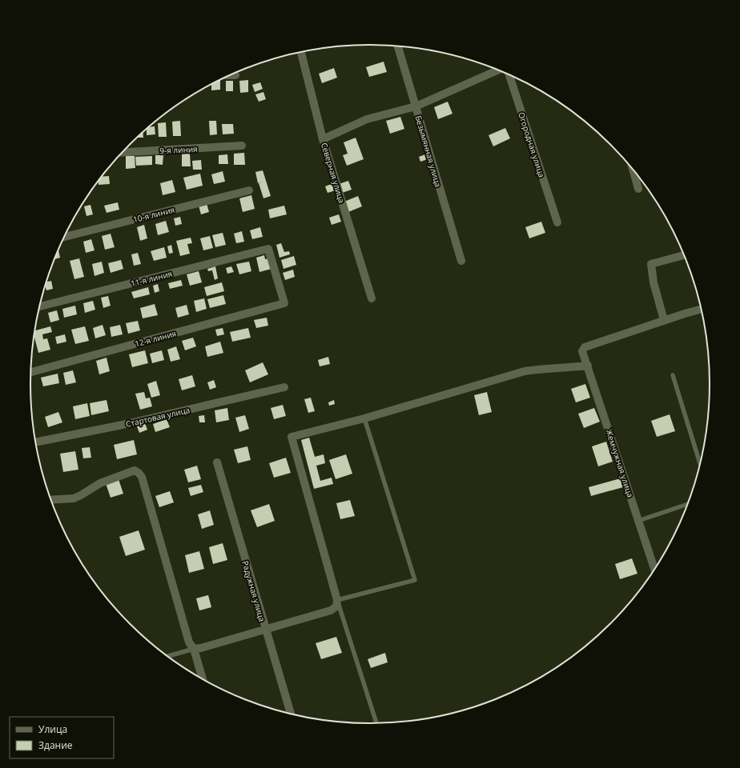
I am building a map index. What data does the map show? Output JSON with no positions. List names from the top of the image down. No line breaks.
{"streets":{"street":["Огородная улица","9-я линия","Безымянная улица","Северная улица","10-я линия","11-я линия","12-я линия","Стартовая улица","Жемчужная улица","Радужная улица"]},"crossings":[["11-я линия","12-я линия"]],"legend":["Улица","Здание"]}
